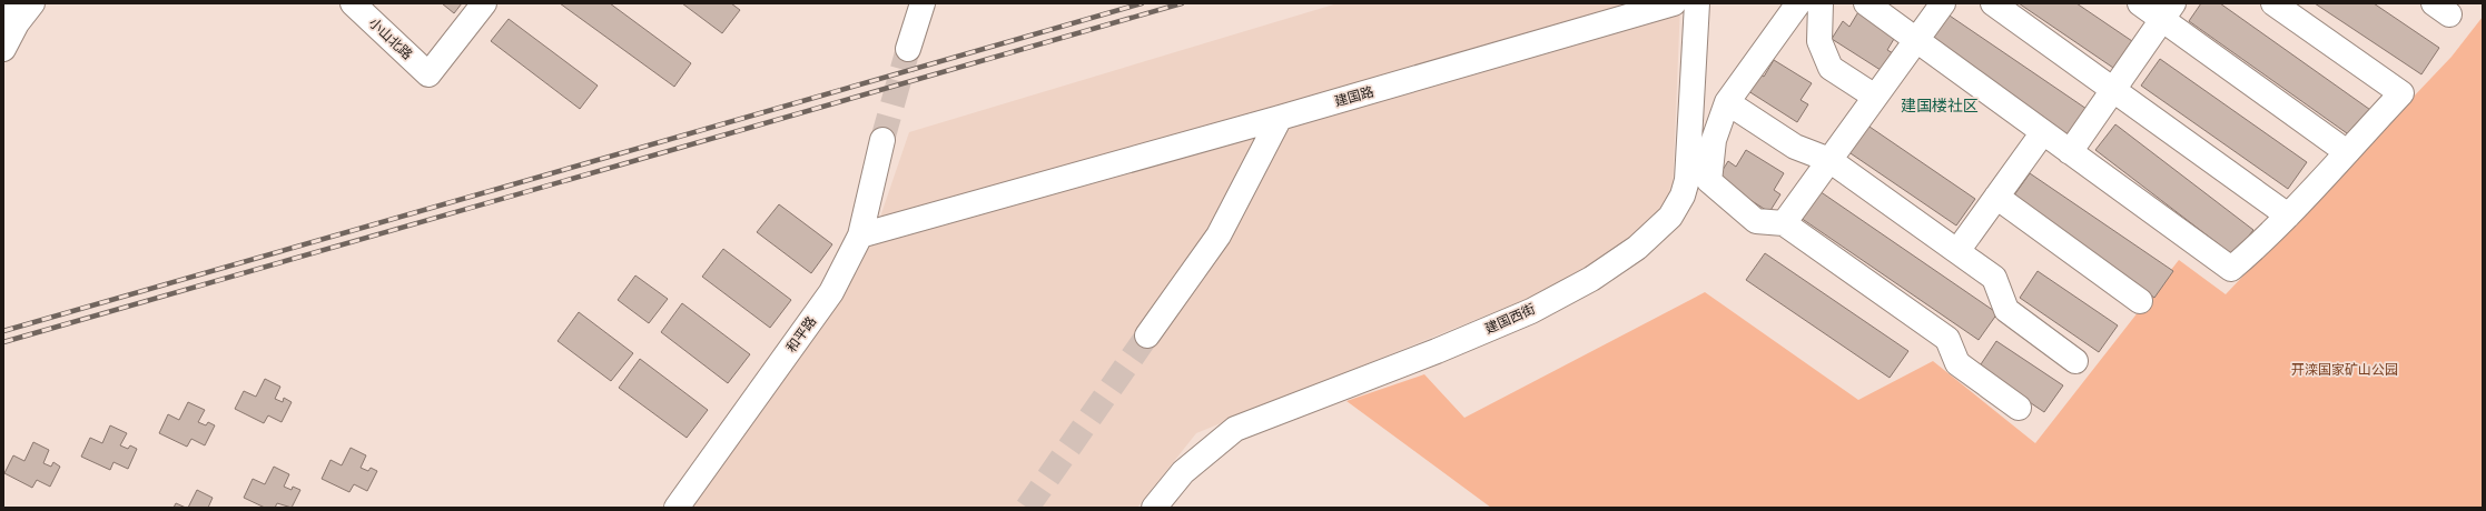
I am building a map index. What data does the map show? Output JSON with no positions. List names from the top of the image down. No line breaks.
{"streets":{"street":["小山北路","建国路","建国西街","和平路"]},"crossings":[["建国路","和平路"]],"districts":["建国楼社区"],"parks":["开滦国家矿山公园"]}
